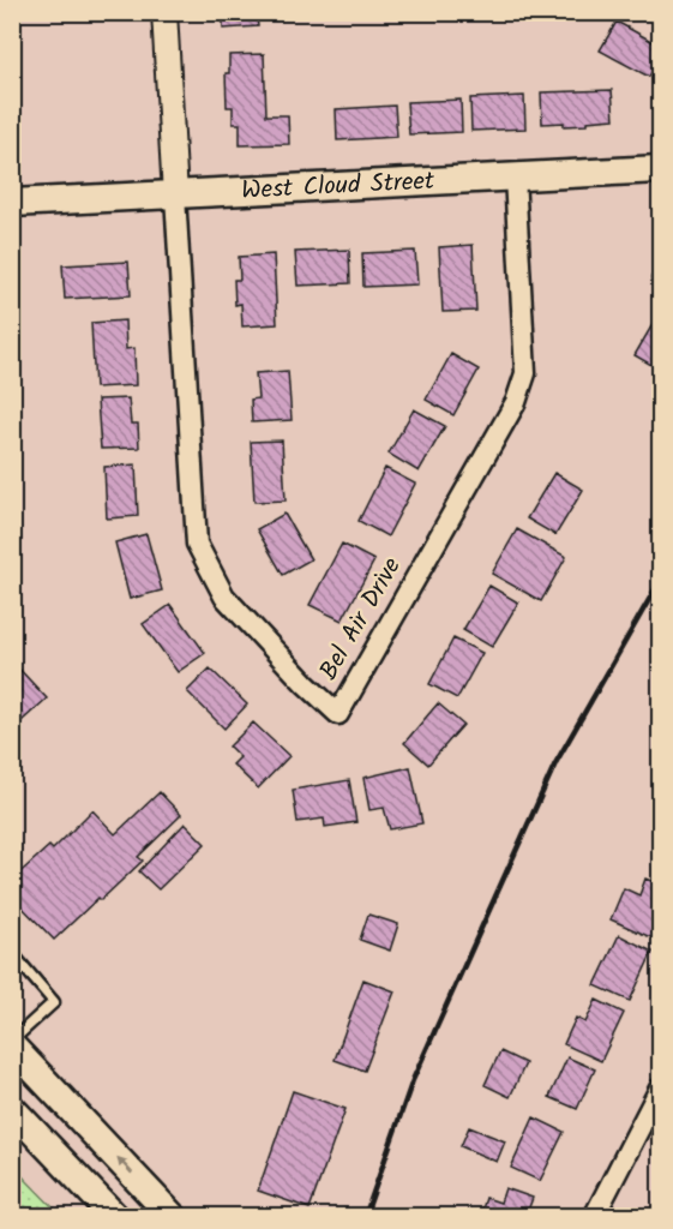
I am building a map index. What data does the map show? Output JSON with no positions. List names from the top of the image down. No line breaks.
{"streets":{"main road":["West Cloud Street"],"street":["Bel Air Drive"]},"crossings":[["West Cloud Street","Bel Air Drive"]]}
